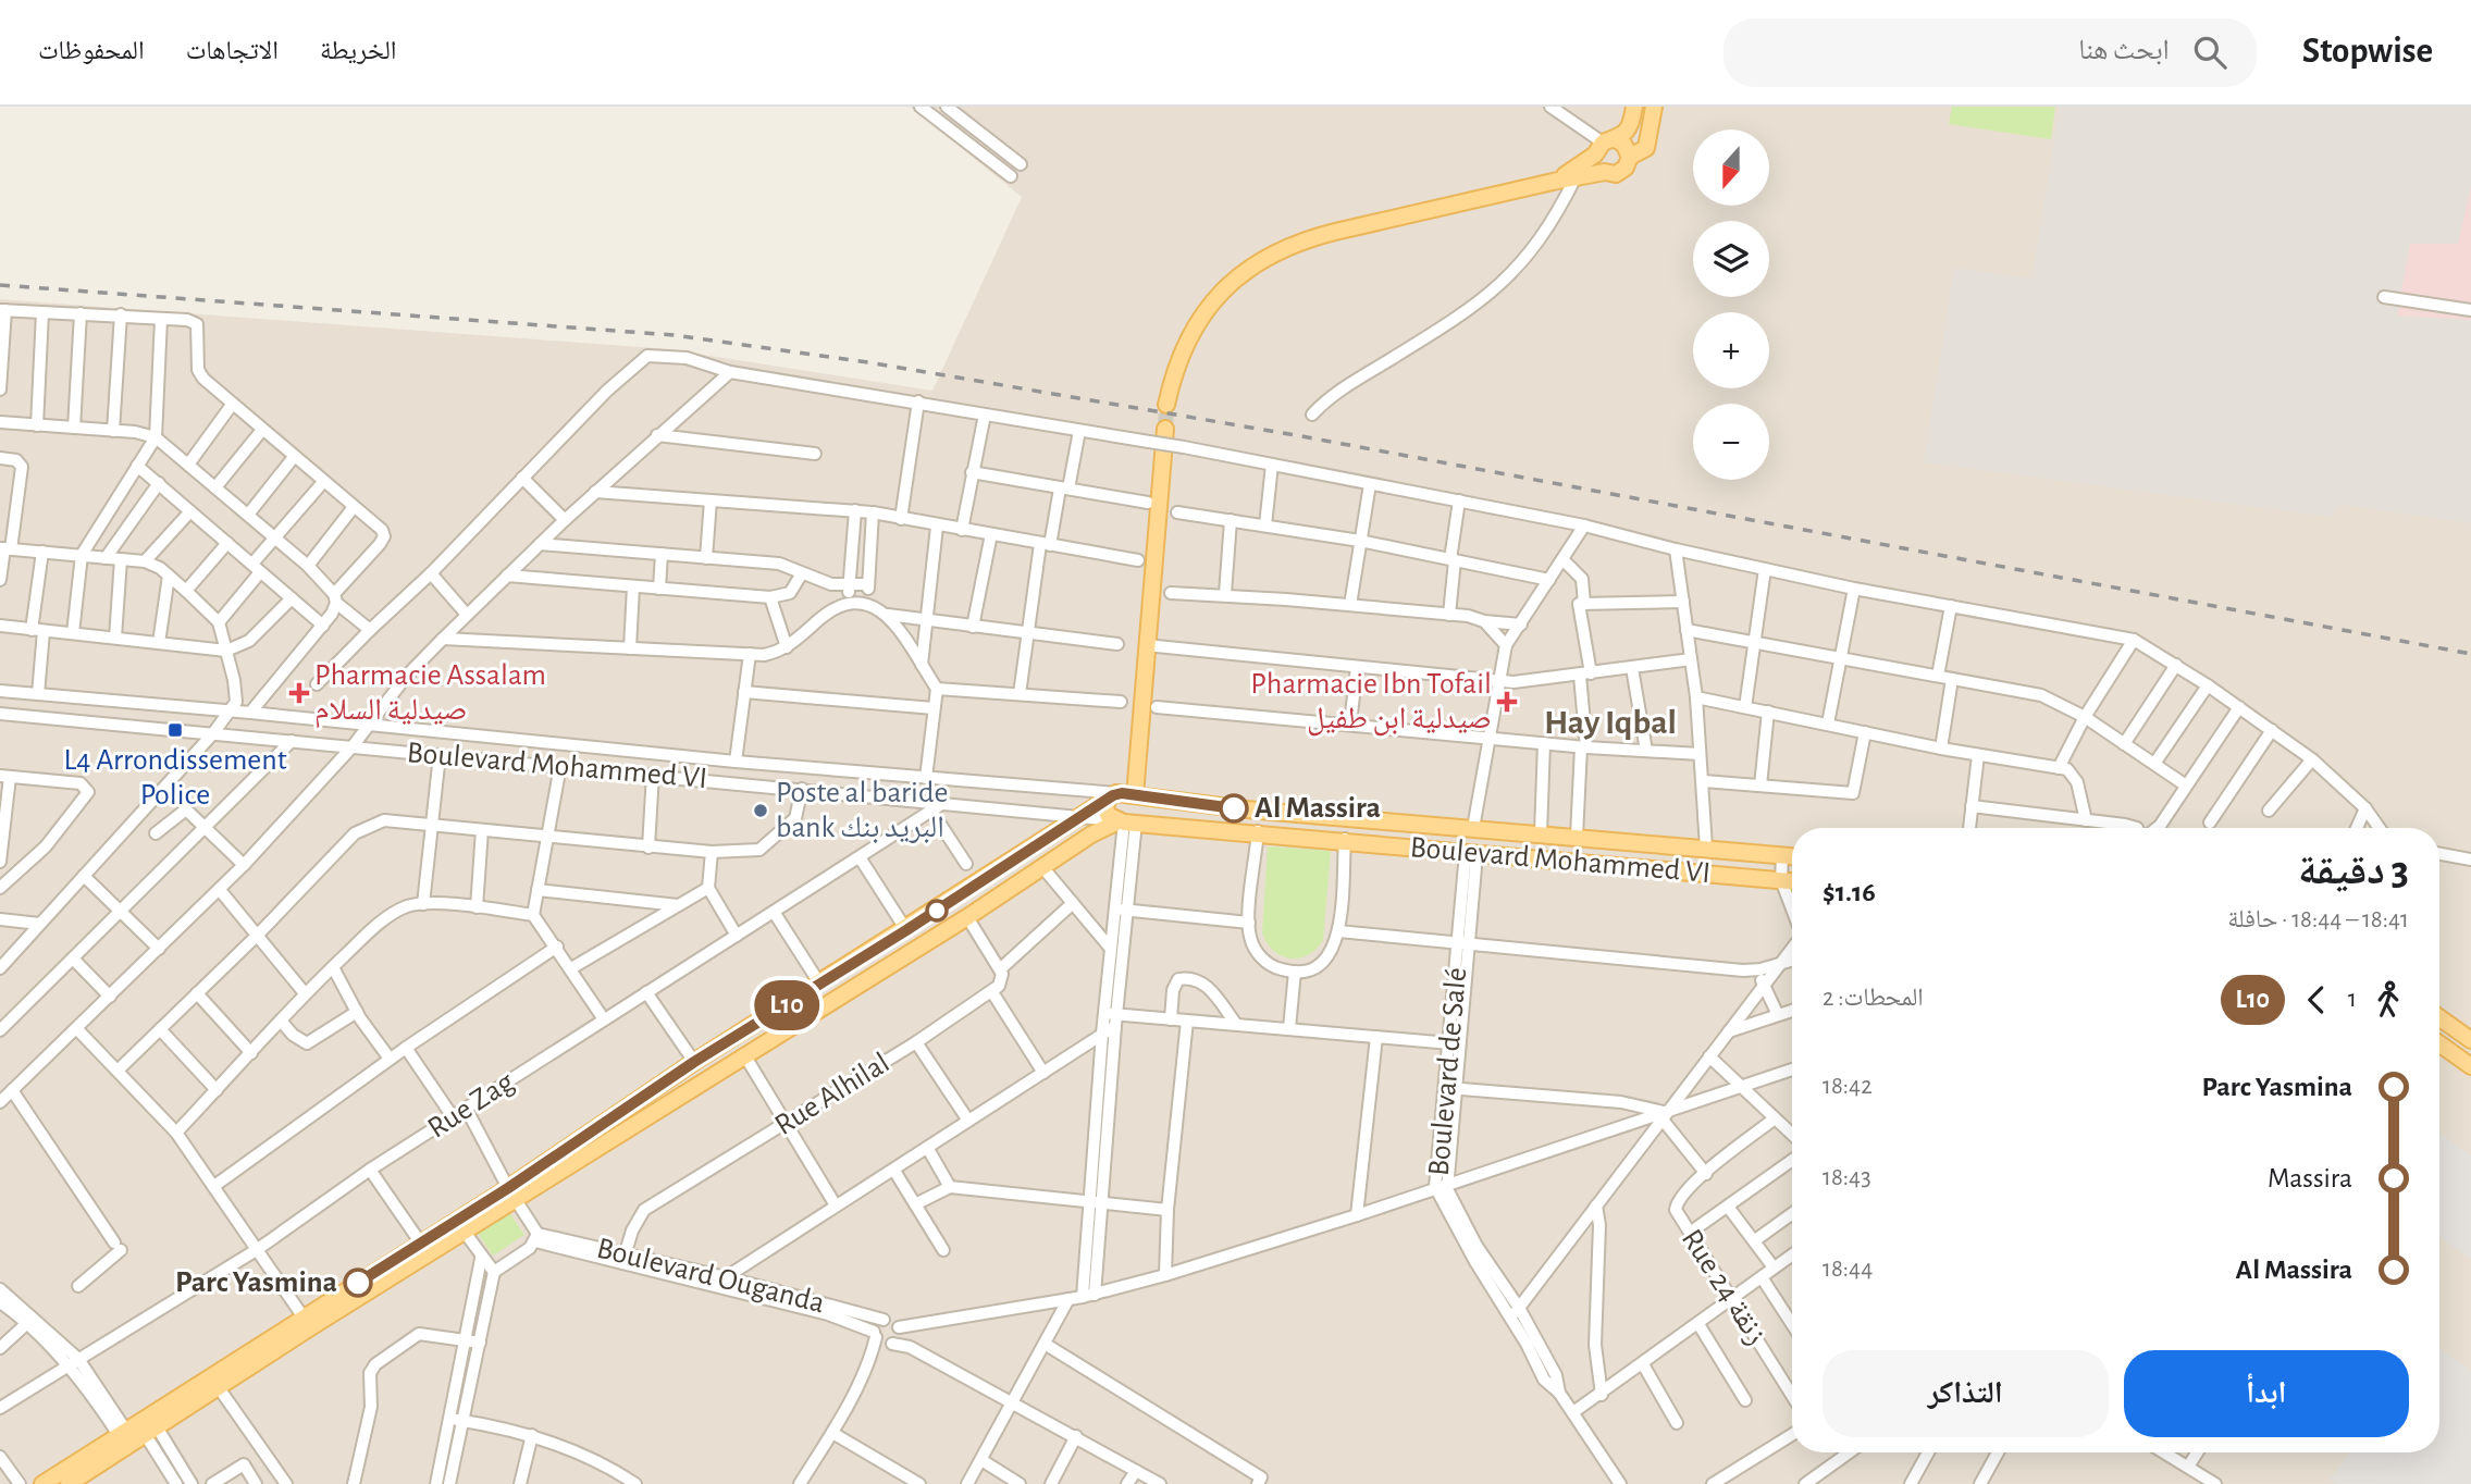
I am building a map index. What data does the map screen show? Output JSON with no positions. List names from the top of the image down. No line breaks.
{"streets":{"main road":["Boulevard Mohammed VI"],"street":["Boulevard de Salé","Rue Alhilal","Rue Zag","Boulevard Ouganda","Rue 24 زنقة"]},"crossings":[["Boulevard Mohammed VI","Boulevard de Salé"],["Boulevard Mohammed VI","Rue Zag"],["Rue Alhilal","Boulevard Ouganda"]],"districts":["Hay Iqbal"],"places":{"health":["Pharmacie Assalam صيدلية السلام","Pharmacie Ibn Tofail صيدلية ابن طفيل"],"transit":["L4 Arrondissement Police"],"other":["Al Massira","Poste al baride bank البريد بنك","Parc Yasmina"]},"lines":["bus line L10"],"north":"bottom","page":{"header":"Stopwise","search":"ابحث هنا","nav":["الخريطة","الاتجاهات","المحفوظات"],"on_map":"L10","map_buttons":["+","−"],"heading":["3 دقيقة","18:41 – 18:44 · حافلة","$1.16"],"legs":["1","L10","المحطات: 2"],"list":[{"name":"Parc Yasmina","value":"18:42"},{"name":"Massira","value":"18:43"},{"name":"Al Massira","value":"18:44"}],"buttons":["ابدأ","التذاكر"]}}
